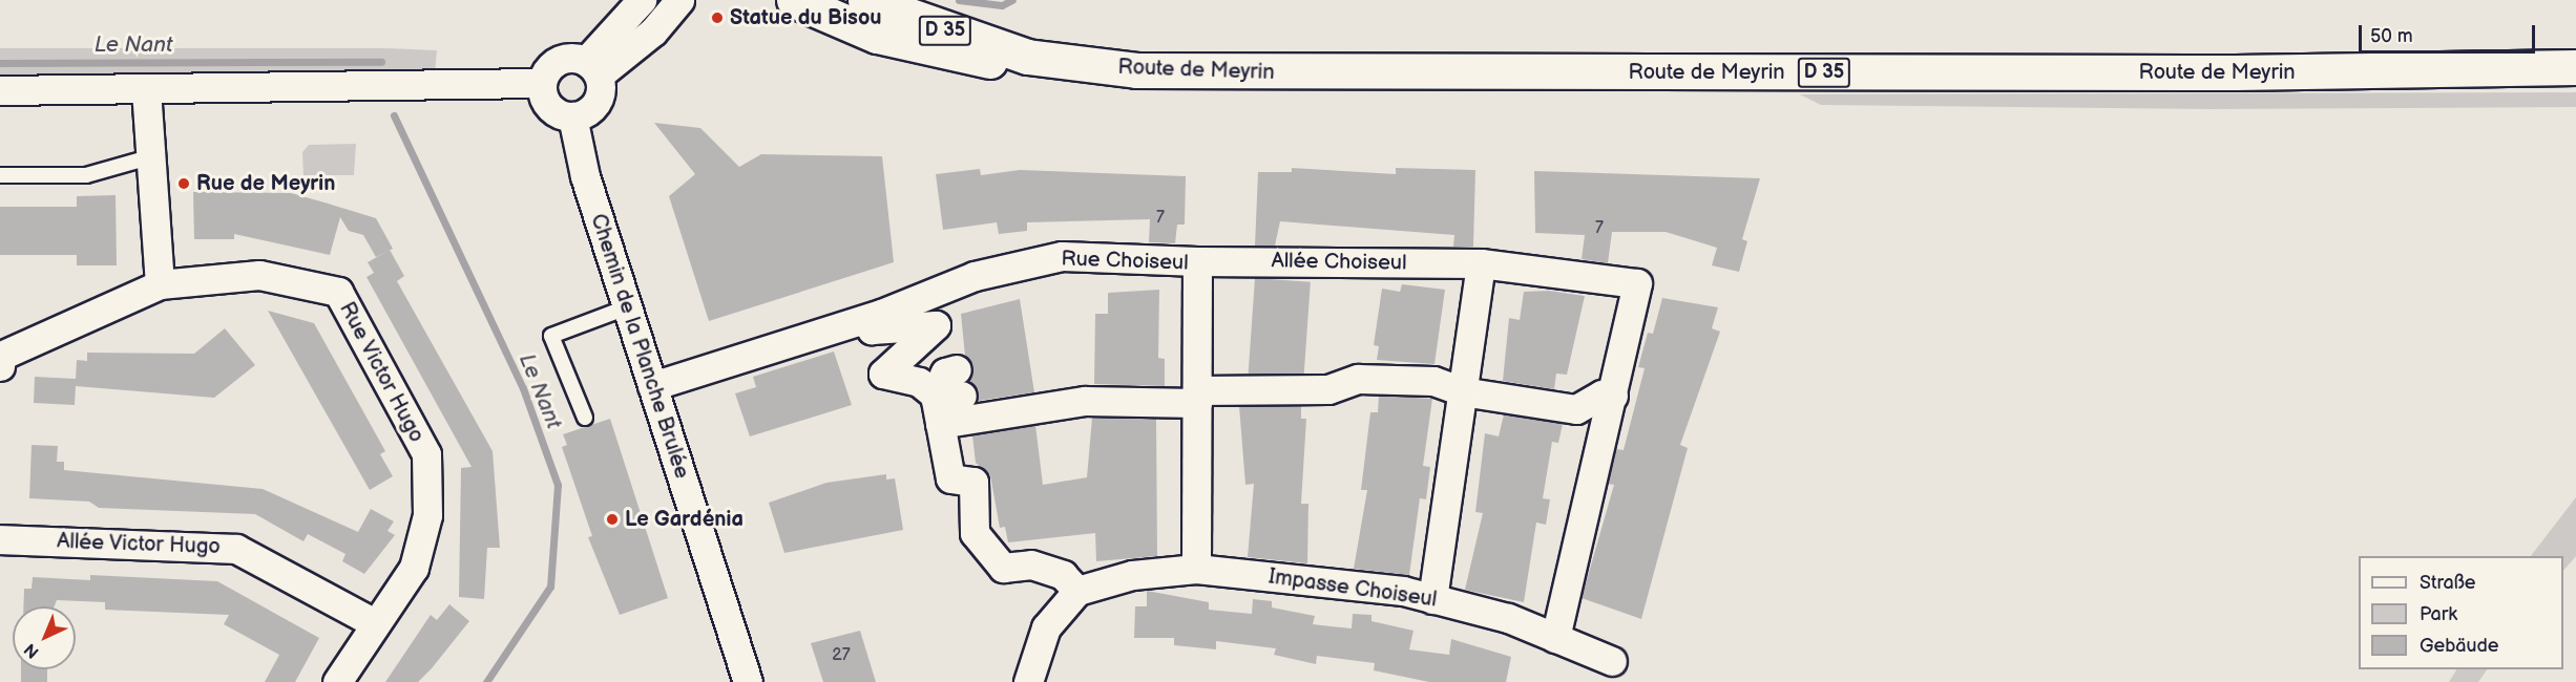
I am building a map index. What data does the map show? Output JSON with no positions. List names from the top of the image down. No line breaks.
{"streets":{"main road":["D 35","Route de Meyrin"],"street":["Rue Choiseul","Allée Choiseul","Chemin de la Planche Brulée","Rue Victor Hugo","Allée Victor Hugo","Impasse Choiseul"]},"crossings":[["Rue Choiseul","Allée Choiseul"],["Rue Choiseul","Chemin de la Planche Brulée"],["Rue Choiseul","Impasse Choiseul"],["Allée Choiseul","Impasse Choiseul"],["Rue Victor Hugo","Allée Victor Hugo"]],"water":["Le Nant"],"places":["Statue du Bisou","Rue de Meyrin","Le Gardénia"],"house_numbers":["7","7","27"],"legend":["Straße","Park","Gebäude"],"scale_bar":"50 m","north":"bottom left"}
